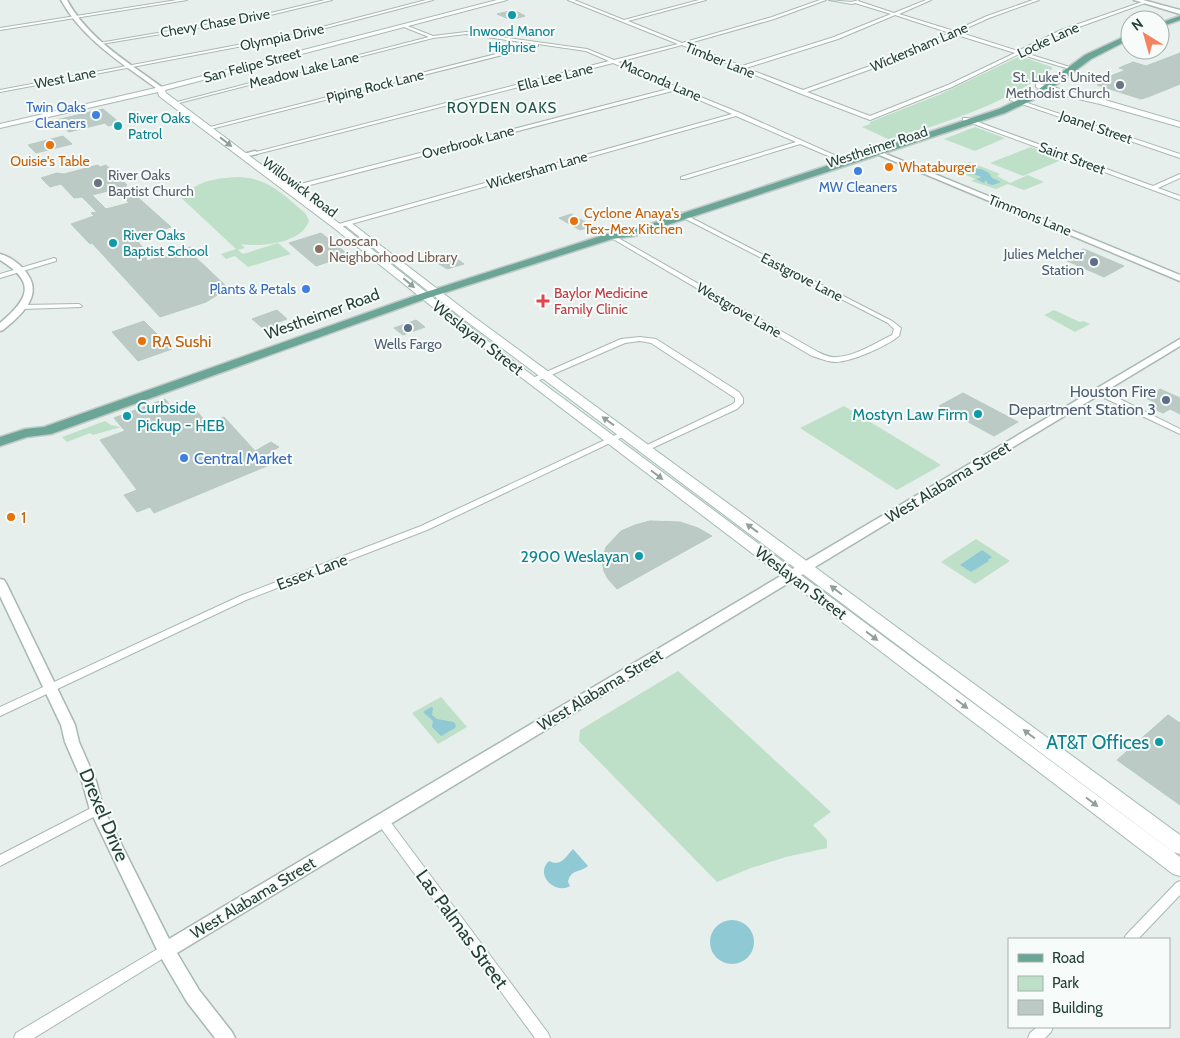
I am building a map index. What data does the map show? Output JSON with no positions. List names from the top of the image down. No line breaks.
{"streets":{"main road":["San Felipe Street","Westheimer Road","Willowick Road","Weslayan Street"],"street":["Chevy Chase Drive","Olympia Drive","Locke Lane","Wickersham Lane","Timber Lane","Meadow Lake Lane","Ella Lee Lane","West Lane","Maconda Lane","Piping Rock Lane","Joanel Street","Overbrook Lane","Saint Street","Timmons Lane","Eastgrove Lane","Westgrove Lane","West Alabama Street","Essex Lane","Drexel Drive","Las Palmas Street"]},"crossings":[["Chevy Chase Drive","Willowick Road"],["Olympia Drive","West Lane"],["Olympia Drive","Willowick Road"],["Locke Lane","Timber Lane"],["Wickersham Lane","Timber Lane"],["Wickersham Lane","Maconda Lane"],["Wickersham Lane","Willowick Road"],["Timber Lane","Ella Lee Lane"],["San Felipe Street","Maconda Lane"],["San Felipe Street","Willowick Road"],["Meadow Lake Lane","Maconda Lane"],["Meadow Lake Lane","Willowick Road"],["Ella Lee Lane","Maconda Lane"],["Ella Lee Lane","Willowick Road"],["West Lane","Willowick Road"],["Maconda Lane","Piping Rock Lane"],["Maconda Lane","Overbrook Lane"],["Maconda Lane","Westheimer Road"],["Piping Rock Lane","Willowick Road"],["Joanel Street","Westheimer Road"],["Overbrook Lane","Willowick Road"],["Westheimer Road","Saint Street"],["Westheimer Road","Willowick Road"],["Westheimer Road","Timmons Lane"],["Westheimer Road","Eastgrove Lane"],["Westheimer Road","Westgrove Lane"],["Westheimer Road","Weslayan Street"],["Willowick Road","Weslayan Street"],["Eastgrove Lane","Westgrove Lane"],["Weslayan Street","West Alabama Street"],["Weslayan Street","Essex Lane"],["West Alabama Street","Drexel Drive"],["West Alabama Street","Las Palmas Street"],["Essex Lane","Drexel Drive"]],"districts":["ROYDEN OAKS"],"places":{"other":["Inwood Manor Highrise","St. Luke's United Methodist Church","Twin Oaks Cleaners","River Oaks Patrol","Ouisie's Table","Whataburger","MW Cleaners","River Oaks Baptist Church","Cyclone Anaya's Tex-Mex Kitchen","River Oaks Baptist School","Looscan Neighborhood Library","Julies Melcher Station","Plants & Petals","Wells Fargo","RA Sushi","Houston Fire Department Station 3","Mostyn Law Firm","Curbside Pickup - HEB","Central Market","1","2900 Weslayan","AT&T Offices"],"health":["Baylor Medicine Family Clinic"]},"legend":["Road","Park","Building"],"north":"top left"}
